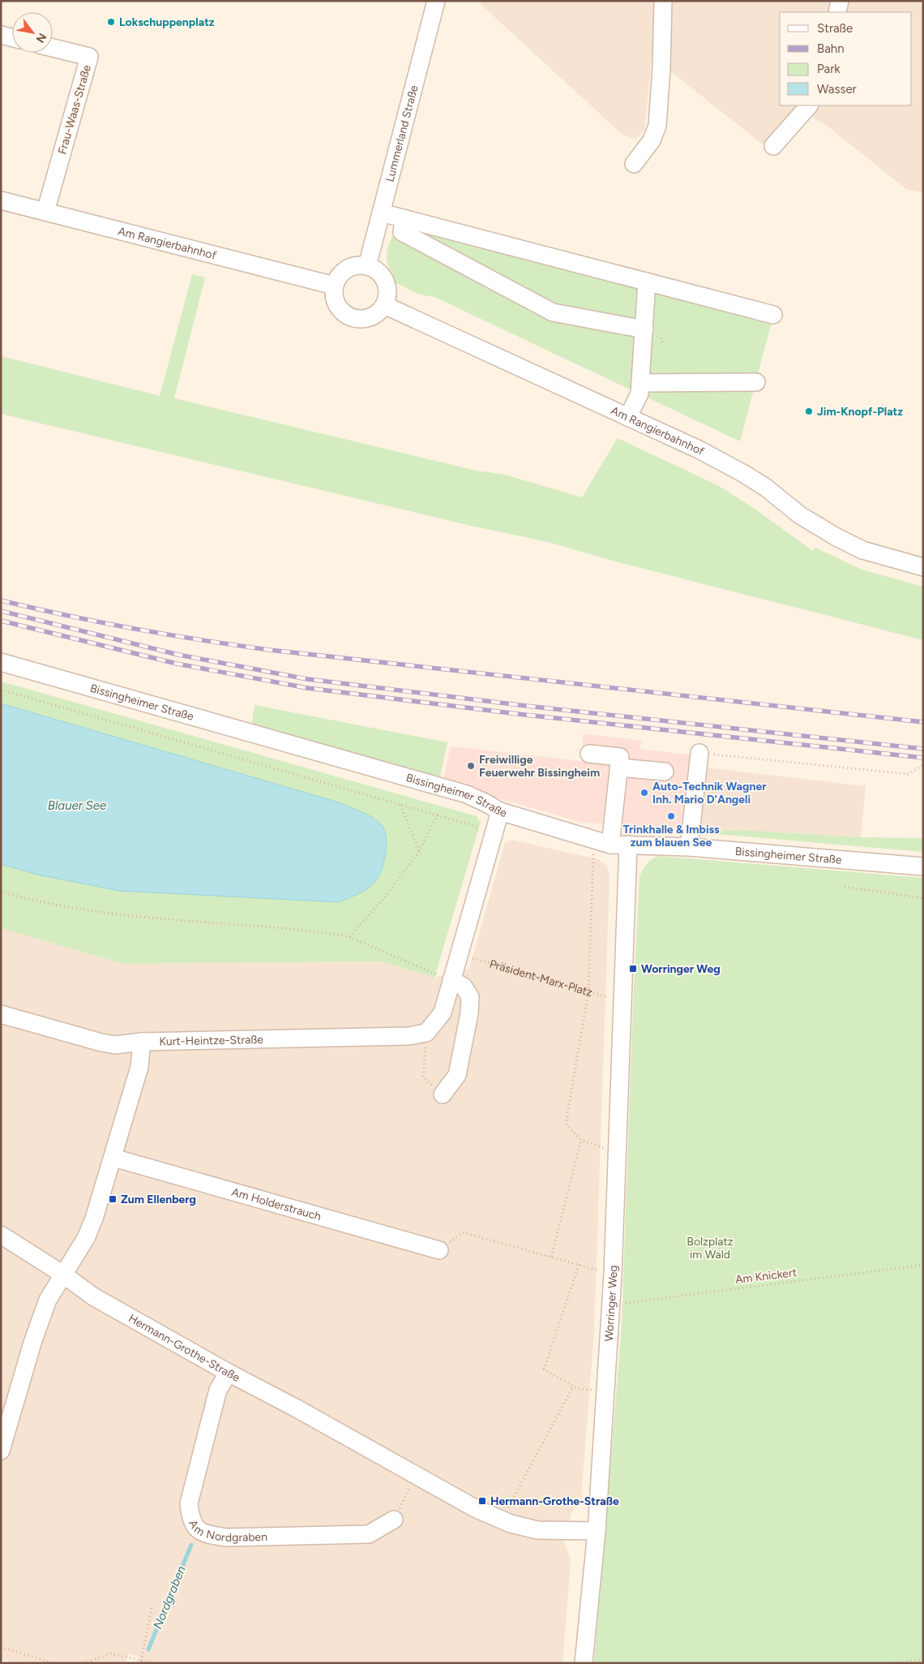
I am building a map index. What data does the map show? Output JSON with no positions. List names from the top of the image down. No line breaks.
{"streets":{"street":["Frau-Waas-Straße","Lummerland Straße","Am Rangierbahnhof","Bissingheimer Straße","Kurt-Heintze-Straße","Am Holderstrauch","Worringer Weg","Hermann-Grothe-Straße","Am Nordgraben"],"path":["Präsident-Marx-Platz","Am Knickert"]},"crossings":[["Frau-Waas-Straße","Am Rangierbahnhof"],["Lummerland Straße","Am Rangierbahnhof"],["Bissingheimer Straße","Worringer Weg"],["Präsident-Marx-Platz","Worringer Weg"],["Am Knickert","Worringer Weg"],["Worringer Weg","Hermann-Grothe-Straße"],["Hermann-Grothe-Straße","Am Nordgraben"]],"water":["Blauer See","Nordgraben"],"parks":["Bolzplatz im Wald"],"places":{"other":["Lokschuppenplatz","Jim-Knopf-Platz","Freiwillige Feuerwehr Bissingheim","Auto-Technik Wagner Inh. Mario D'Angeli","Trinkhalle & Imbiss zum blauen See"],"transit":["Worringer Weg","Zum Ellenberg","Hermann-Grothe-Straße"]},"legend":["Straße","Bahn","Park","Wasser"],"north":"bottom right"}
